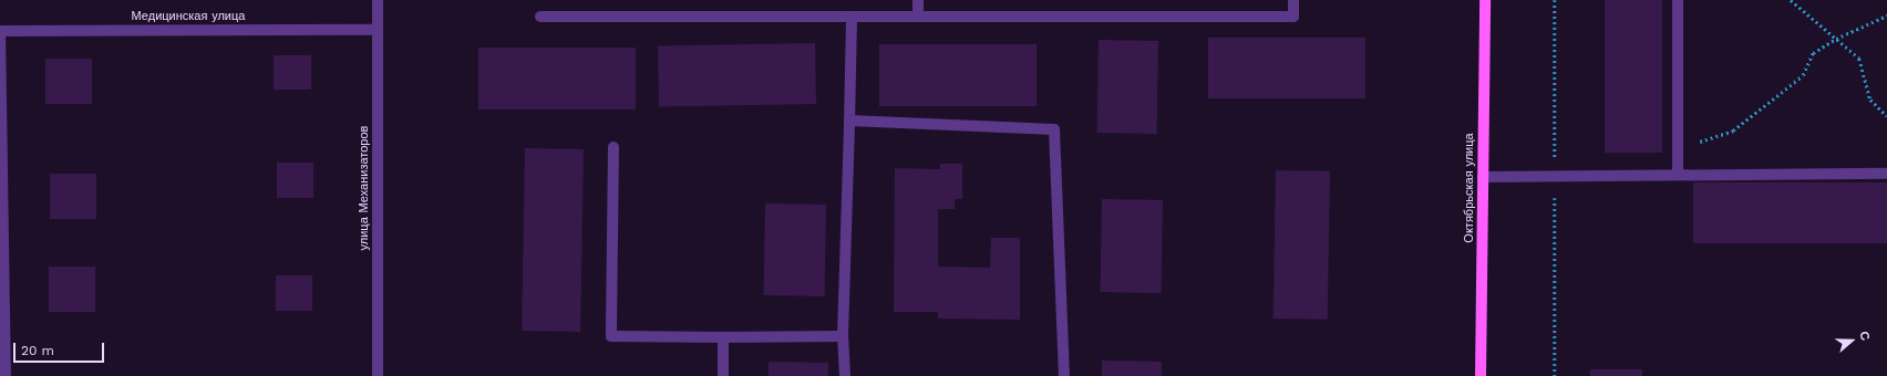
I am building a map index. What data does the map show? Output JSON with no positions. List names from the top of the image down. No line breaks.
{"streets":{"main road":["Октябрьская улица"],"street":["Медицинская улица","улица Механизаторов"]},"crossings":[["Медицинская улица","улица Механизаторов"]],"scale_bar":"20 m","north":"right"}
